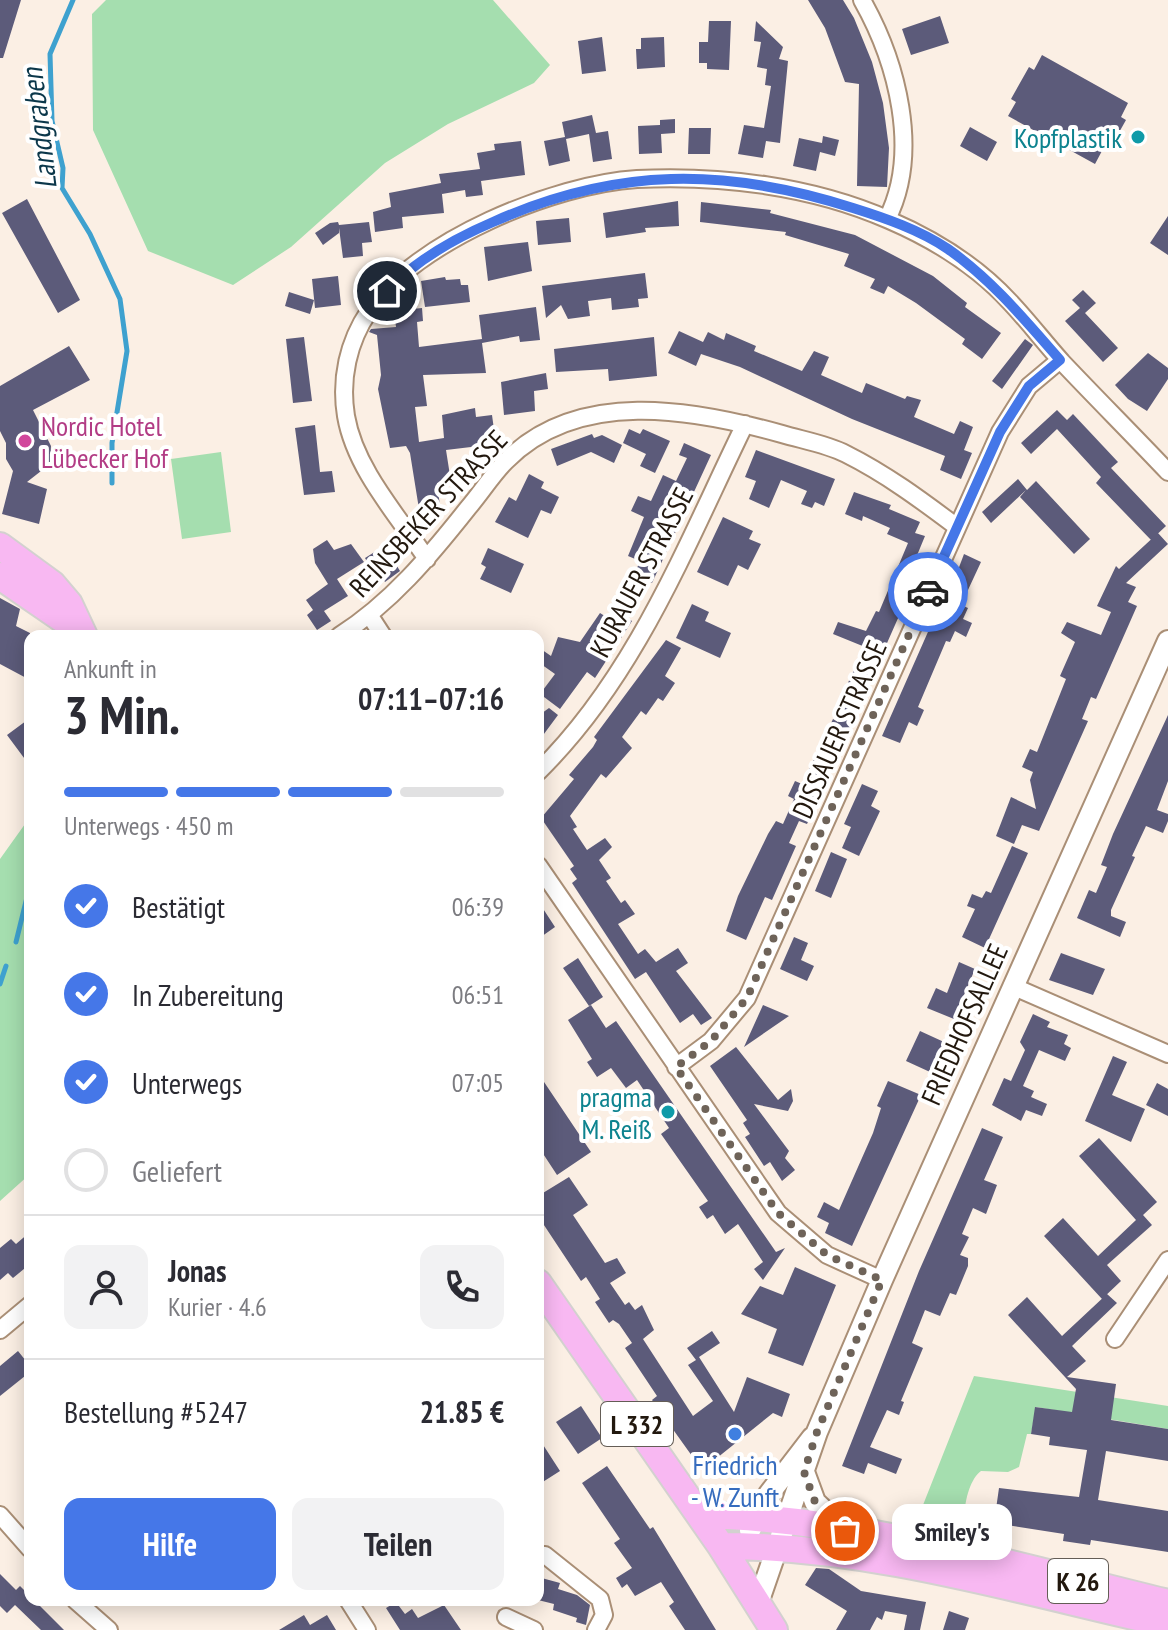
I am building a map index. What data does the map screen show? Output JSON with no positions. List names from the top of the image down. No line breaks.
{"streets":{"main road":["L 332","K 26"],"street":["REINSBEKER STRASSE","KURAUER STRASSE","DISSAUER STRASSE","FRIEDHOFSALLEE"]},"crossings":[["REINSBEKER STRASSE","KURAUER STRASSE"],["REINSBEKER STRASSE","DISSAUER STRASSE"],["FRIEDHOFSALLEE","L 332"],["FRIEDHOFSALLEE","K 26"],["L 332","K 26"]],"water":["Landgraben"],"places":["Kopfplastik","Nordic Hotel Lübecker Hof","pragma M. Reiß","Friedrich - W. Zunft","Smiley's"],"page":{"heading":["3 Min.","Ankunft in","07:11–07:16"],"panel":["Jonas","Kurier · 4.6","Bestellung #5247","21.85 €"],"bar":"Unterwegs · 450 m","list":[["Bestätigt","06:39"],["In Zubereitung","06:51"],["Unterwegs","07:05"],"Geliefert"],"buttons":["Hilfe","Teilen"],"bubble":"Smiley's"}}
